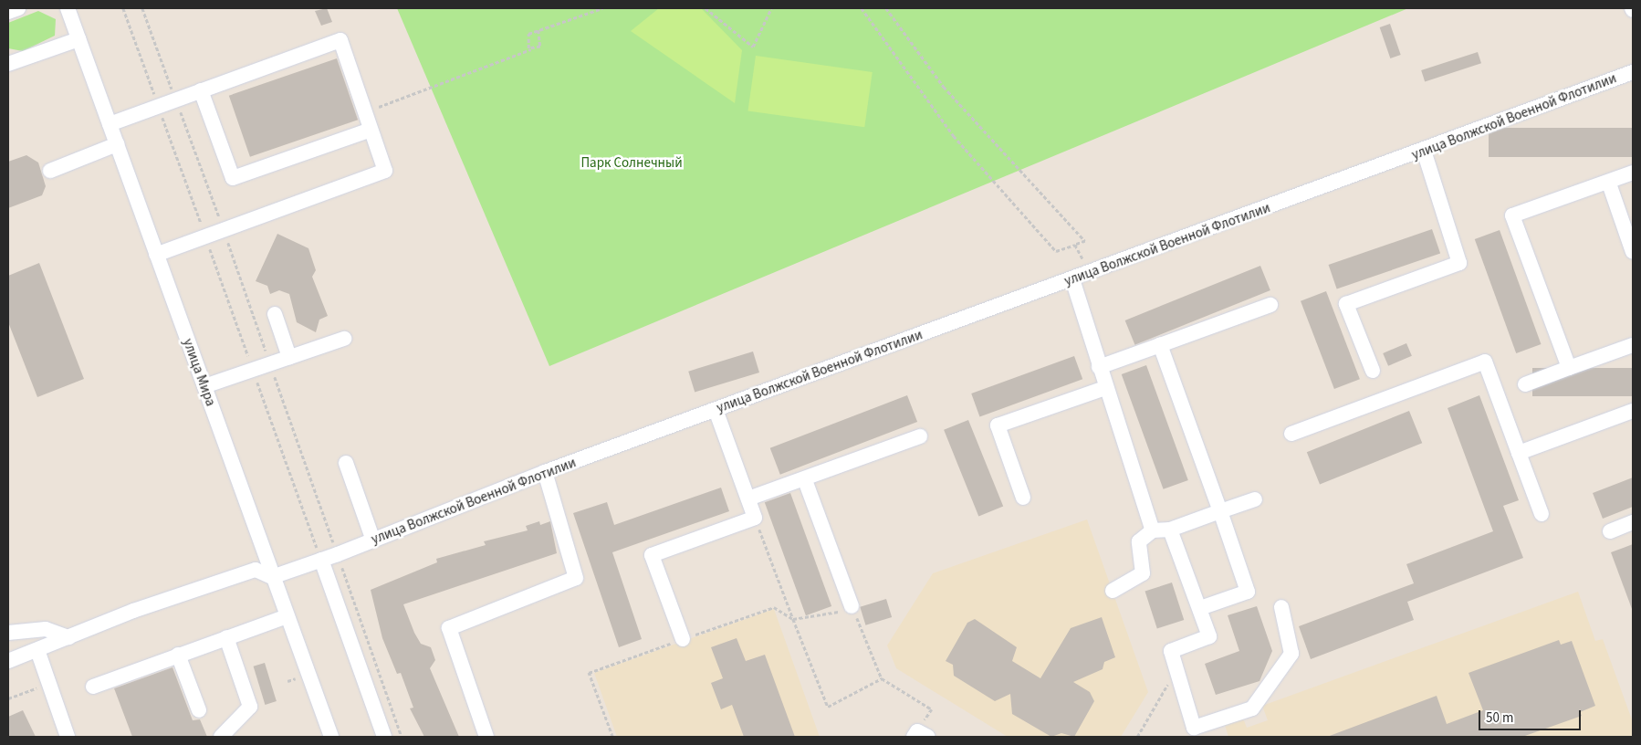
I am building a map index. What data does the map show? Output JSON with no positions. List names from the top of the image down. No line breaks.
{"streets":{"street":["улица Волжской Военной Флотилии","улица Мира"]},"crossings":[["улица Волжской Военной Флотилии","улица Мира"]],"parks":["Парк Солнечный"],"scale_bar":"50 m"}
